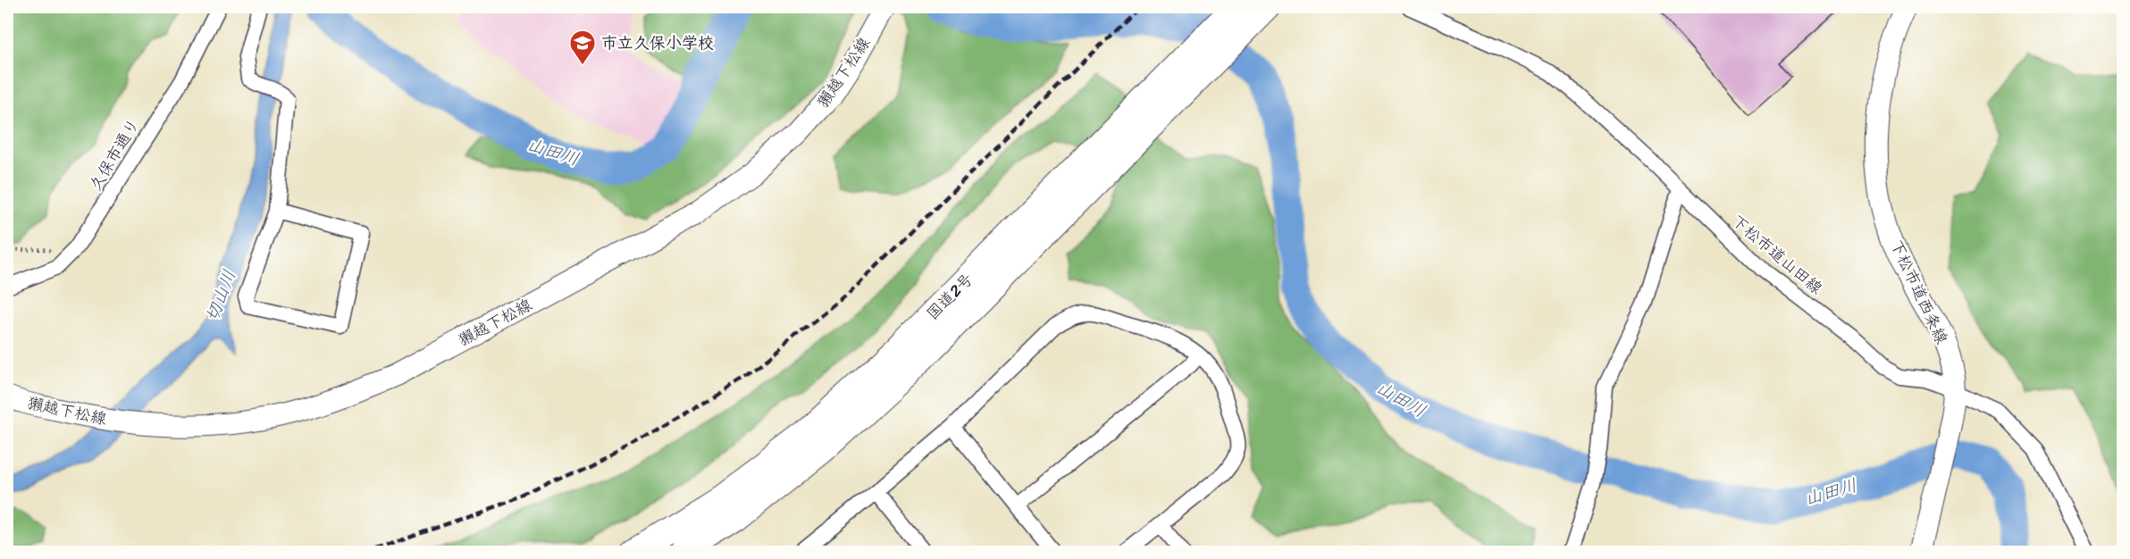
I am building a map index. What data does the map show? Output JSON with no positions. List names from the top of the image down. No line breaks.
{"streets":{"highway":["国道2号"],"main road":["獺越下松線","下松市道西条線"],"street":["久保市通り","下松市道山田線"]},"crossings":[["下松市道山田線","下松市道西条線"]],"water":["山田川","切山川"],"places":{"school or university":["市立久保小学校"]}}
